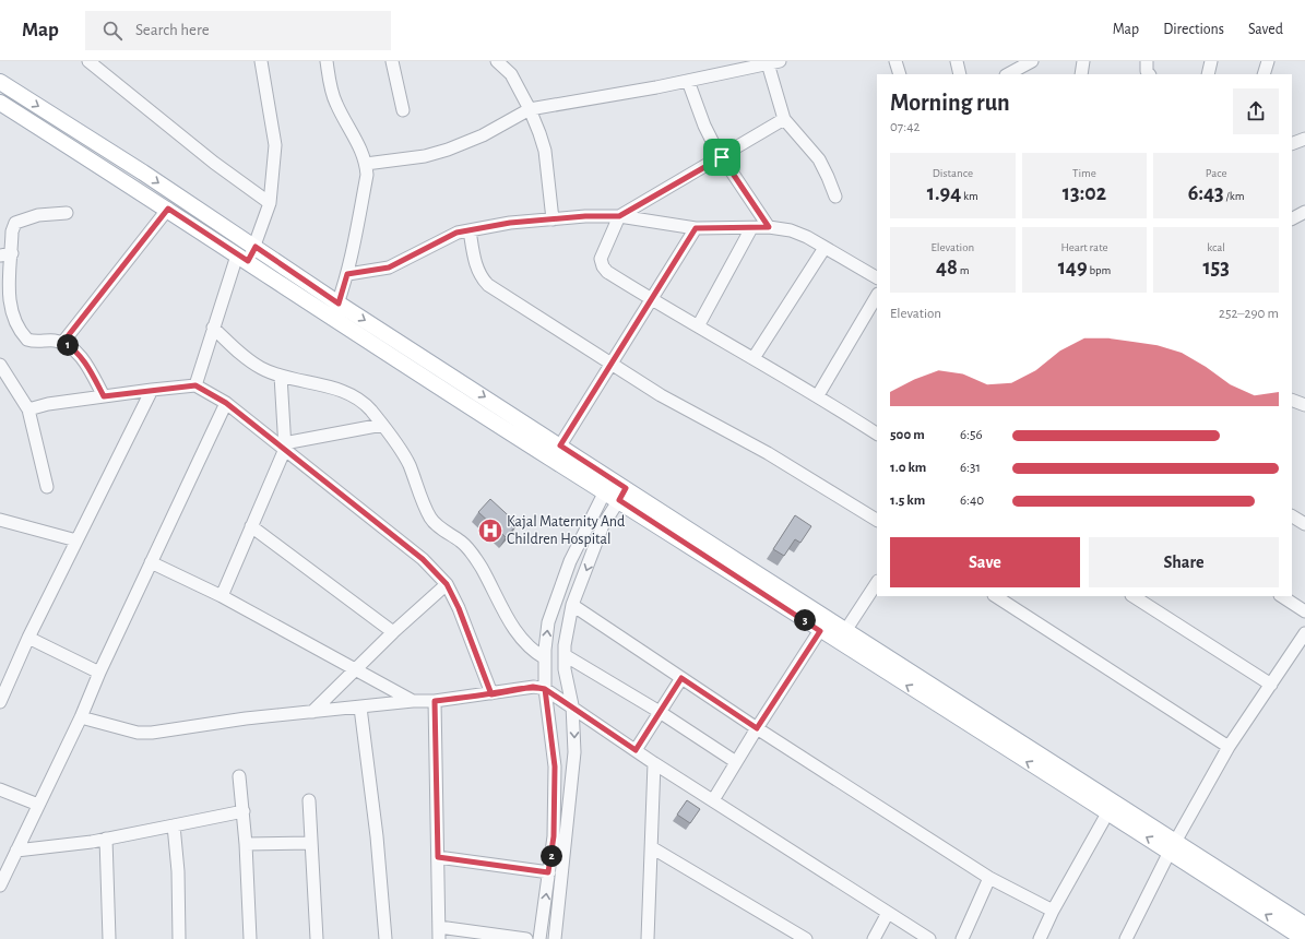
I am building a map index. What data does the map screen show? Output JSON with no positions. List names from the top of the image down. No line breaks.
{"places":{"hospital":["Kajal Maternity And Children Hospital"]},"page":{"header":"Map","search":"Search here","nav":["Map","Directions","Saved"],"heading":["Morning run","07:42"],"stats":[["Distance","1.94 km"],["Time","13:02"],["Pace","6:43 /km"],["Elevation","48 m"],["Heart rate","149 bpm"],["kcal","153"]],"chart":["Elevation","252–290 m"],"pins":["1","3","2"],"list":[{"name":"500 m","note":"6:56"},{"name":"1.0 km","note":"6:31"},{"name":"1.5 km","note":"6:40"}],"buttons":["Save","Share"]}}
